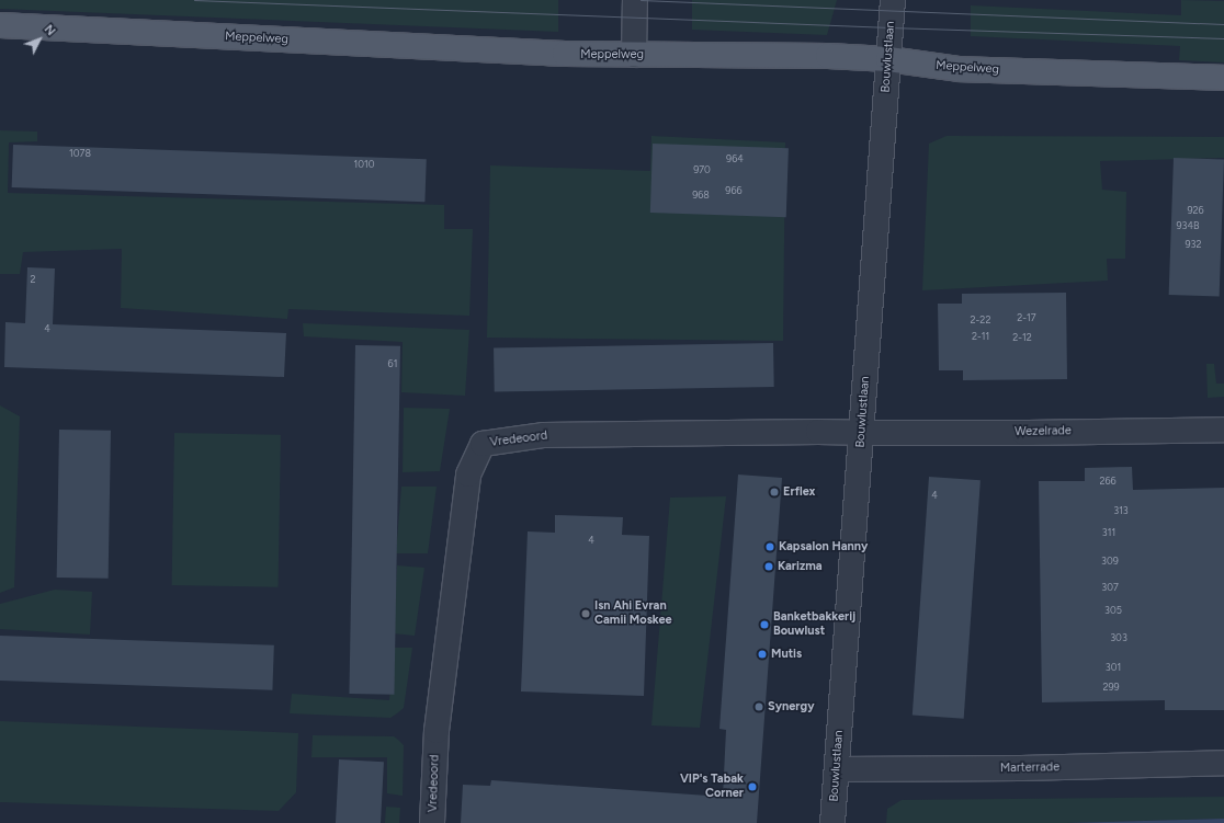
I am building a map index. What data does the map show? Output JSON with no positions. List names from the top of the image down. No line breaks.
{"streets":{"main road":["Meppelweg"],"street":["Bouwlustlaan","Wezelrade","Vredeoord","Marterrade"]},"crossings":[["Meppelweg","Bouwlustlaan"],["Bouwlustlaan","Wezelrade"],["Bouwlustlaan","Vredeoord"],["Bouwlustlaan","Marterrade"],["Wezelrade","Vredeoord"]],"places":["Erflex","Kapsalon Hanny","Karizma","Isn Ahi Evran Camii Moskee","Banketbakkerij Bouwlust","Mutis","Synergy","VIP's Tabak Corner"],"house_numbers":["1078","964","1010","970","966","968","926","934B","932","2","2-17","2-22","4","2-11","2-12","61","266","4","313","311","4","309","307","305","303","301","299"],"north":"top right"}
